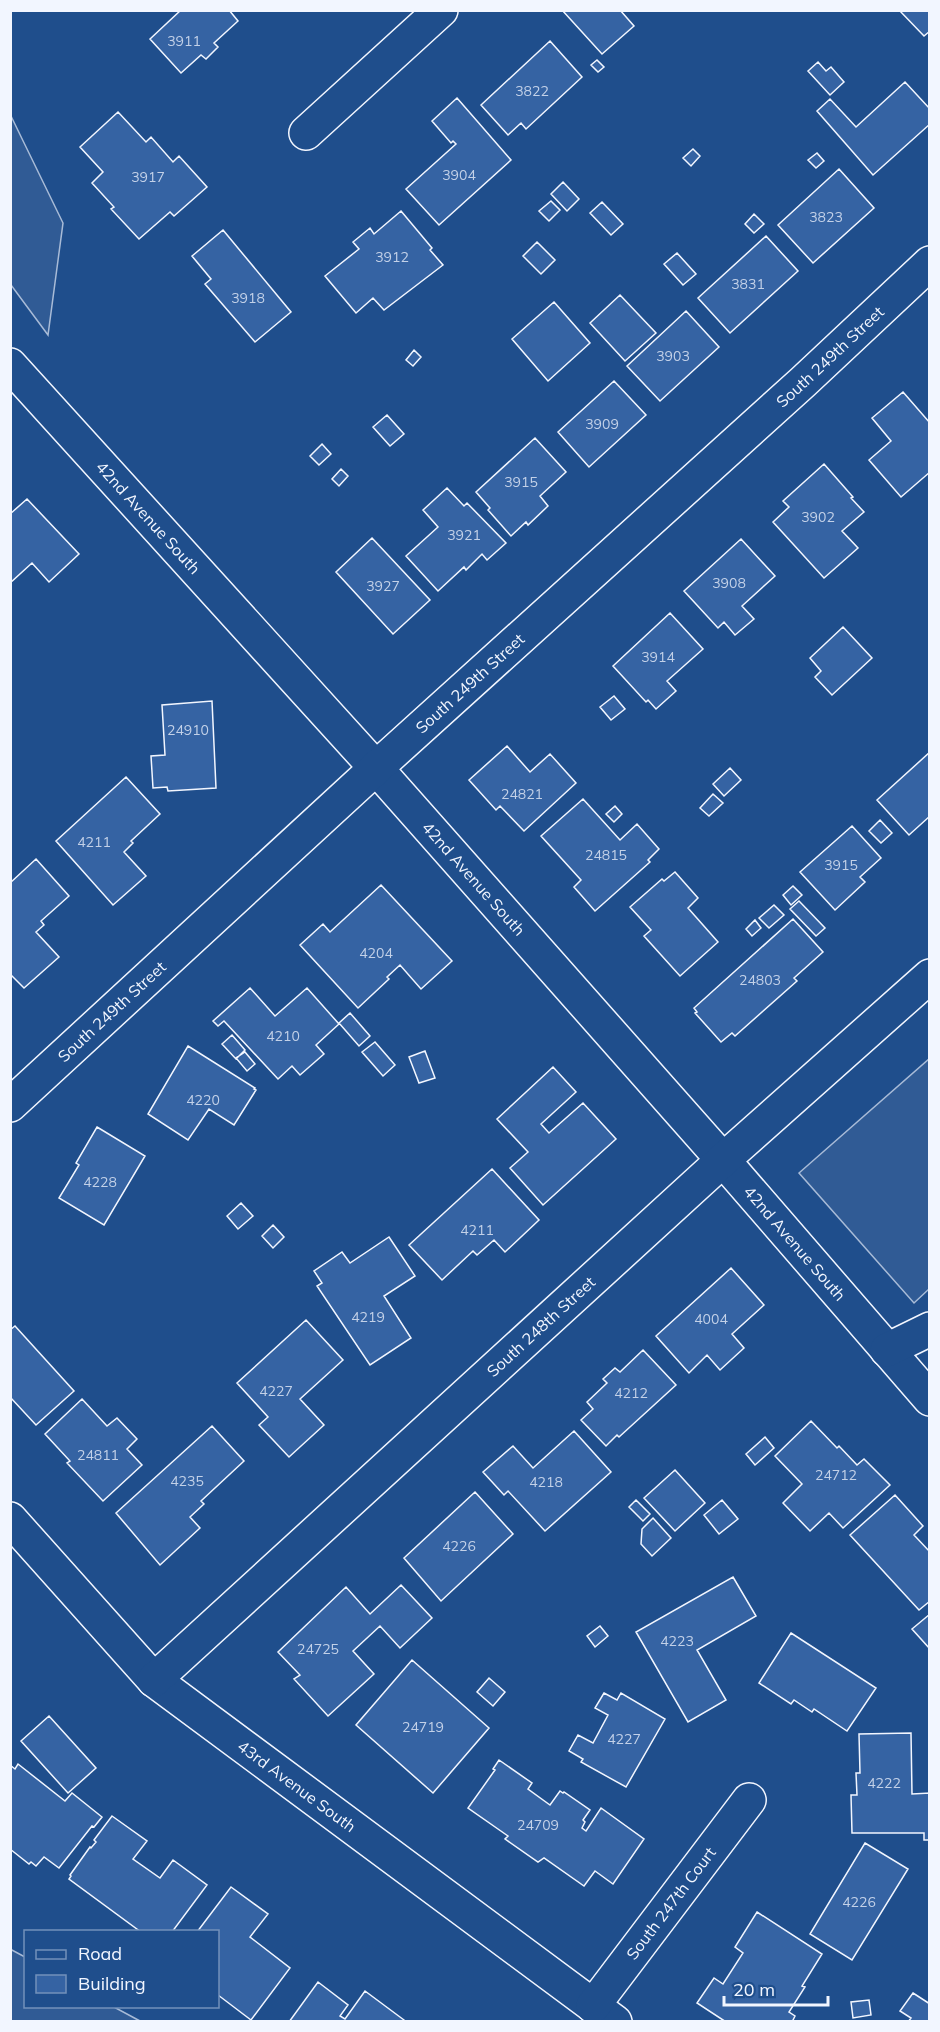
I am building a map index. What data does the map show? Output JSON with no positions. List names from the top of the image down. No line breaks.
{"streets":{"street":["South 249th Street","42nd Avenue South","South 248th Street","43rd Avenue South","South 247th Court"]},"crossings":[["South 249th Street","42nd Avenue South"],["42nd Avenue South","South 248th Street"],["South 248th Street","43rd Avenue South"],["43rd Avenue South","South 247th Court"]],"house_numbers":["3911","3822","3904","3917","3823","3912","3831","3918","3903","3909","3915","3902","3921","3908","3927","3914","24910","24821","4211","24815","3915","4204","24803","4210","4220","4228","4211","4219","4004","4227","4212","24811","24712","4235","4218","4226","4223","24725","24719","4227","4222","24709","4226"],"legend":["Road","Building"],"scale_bar":"20 m"}
